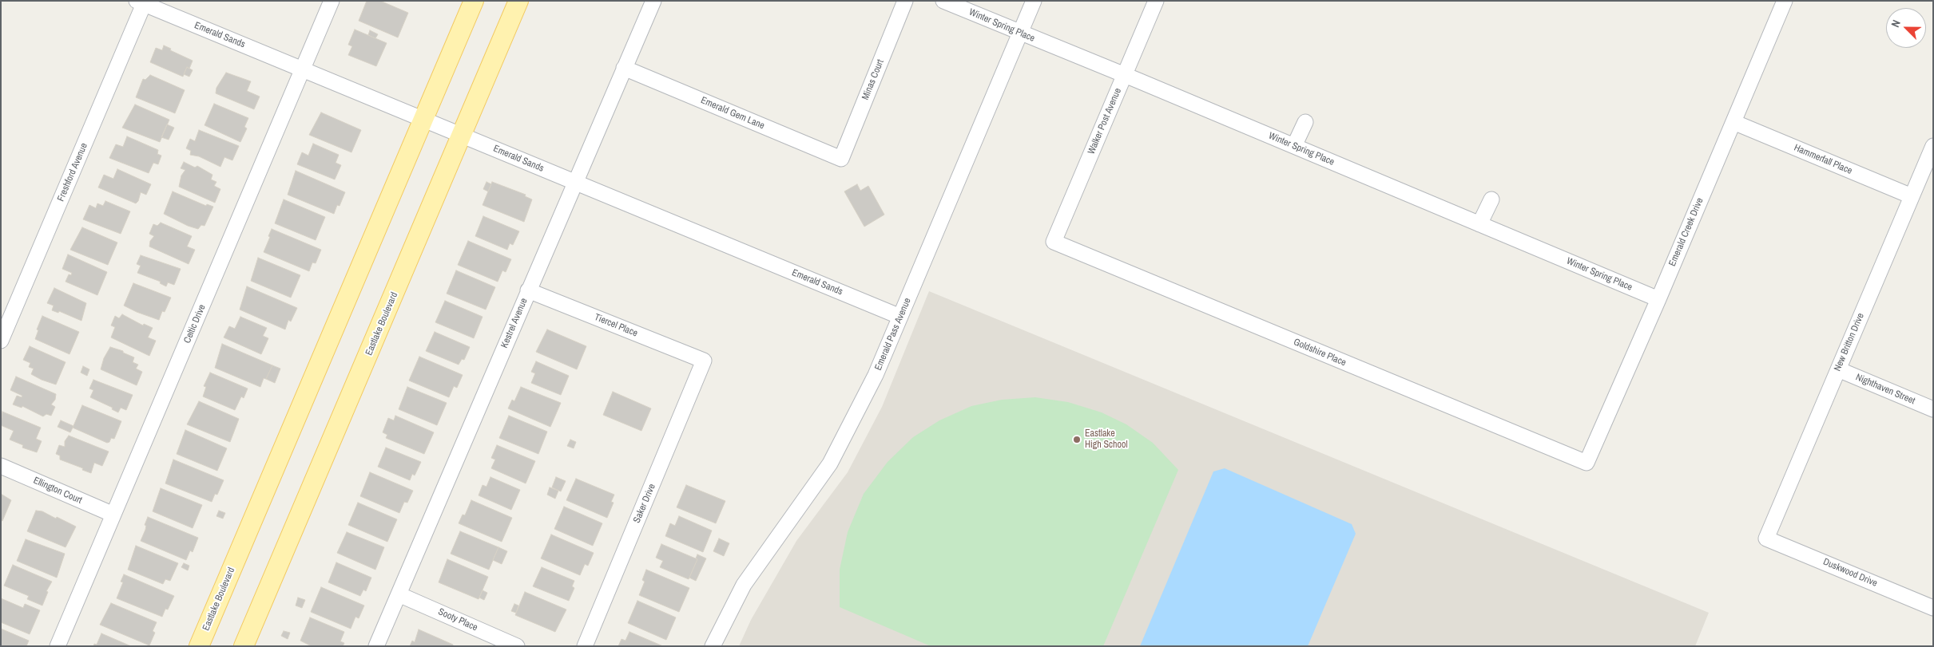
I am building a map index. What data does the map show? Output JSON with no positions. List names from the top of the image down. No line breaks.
{"streets":{"main road":["Eastlake Boulevard"],"street":["Winter Spring Place","Emerald Sands","Minas Court","Emerald Gem Lane","Walker Post Avenue","Hammerfall Place","Freshford Avenue","Emerald Creek Drive","Kestrel Avenue","Celtic Drive","Tiercel Place","Emerald Pass Avenue","New Britton Drive","Goldshire Place","Nighthaven Street","Ellington Court","Saker Drive","Duskwood Drive","Sooty Place"]},"crossings":[["Winter Spring Place","Walker Post Avenue"],["Winter Spring Place","Emerald Creek Drive"],["Winter Spring Place","Emerald Pass Avenue"],["Emerald Sands","Freshford Avenue"],["Emerald Sands","Kestrel Avenue"],["Emerald Sands","Celtic Drive"],["Emerald Sands","Eastlake Boulevard"],["Emerald Sands","Emerald Pass Avenue"],["Minas Court","Emerald Gem Lane"],["Emerald Gem Lane","Kestrel Avenue"],["Walker Post Avenue","Goldshire Place"],["Hammerfall Place","Emerald Creek Drive"],["Hammerfall Place","New Britton Drive"],["Emerald Creek Drive","Goldshire Place"],["Kestrel Avenue","Tiercel Place"],["Kestrel Avenue","Sooty Place"],["Celtic Drive","Ellington Court"],["Tiercel Place","Saker Drive"],["New Britton Drive","Nighthaven Street"],["New Britton Drive","Duskwood Drive"]],"places":["Eastlake High School"],"north":"top left"}
